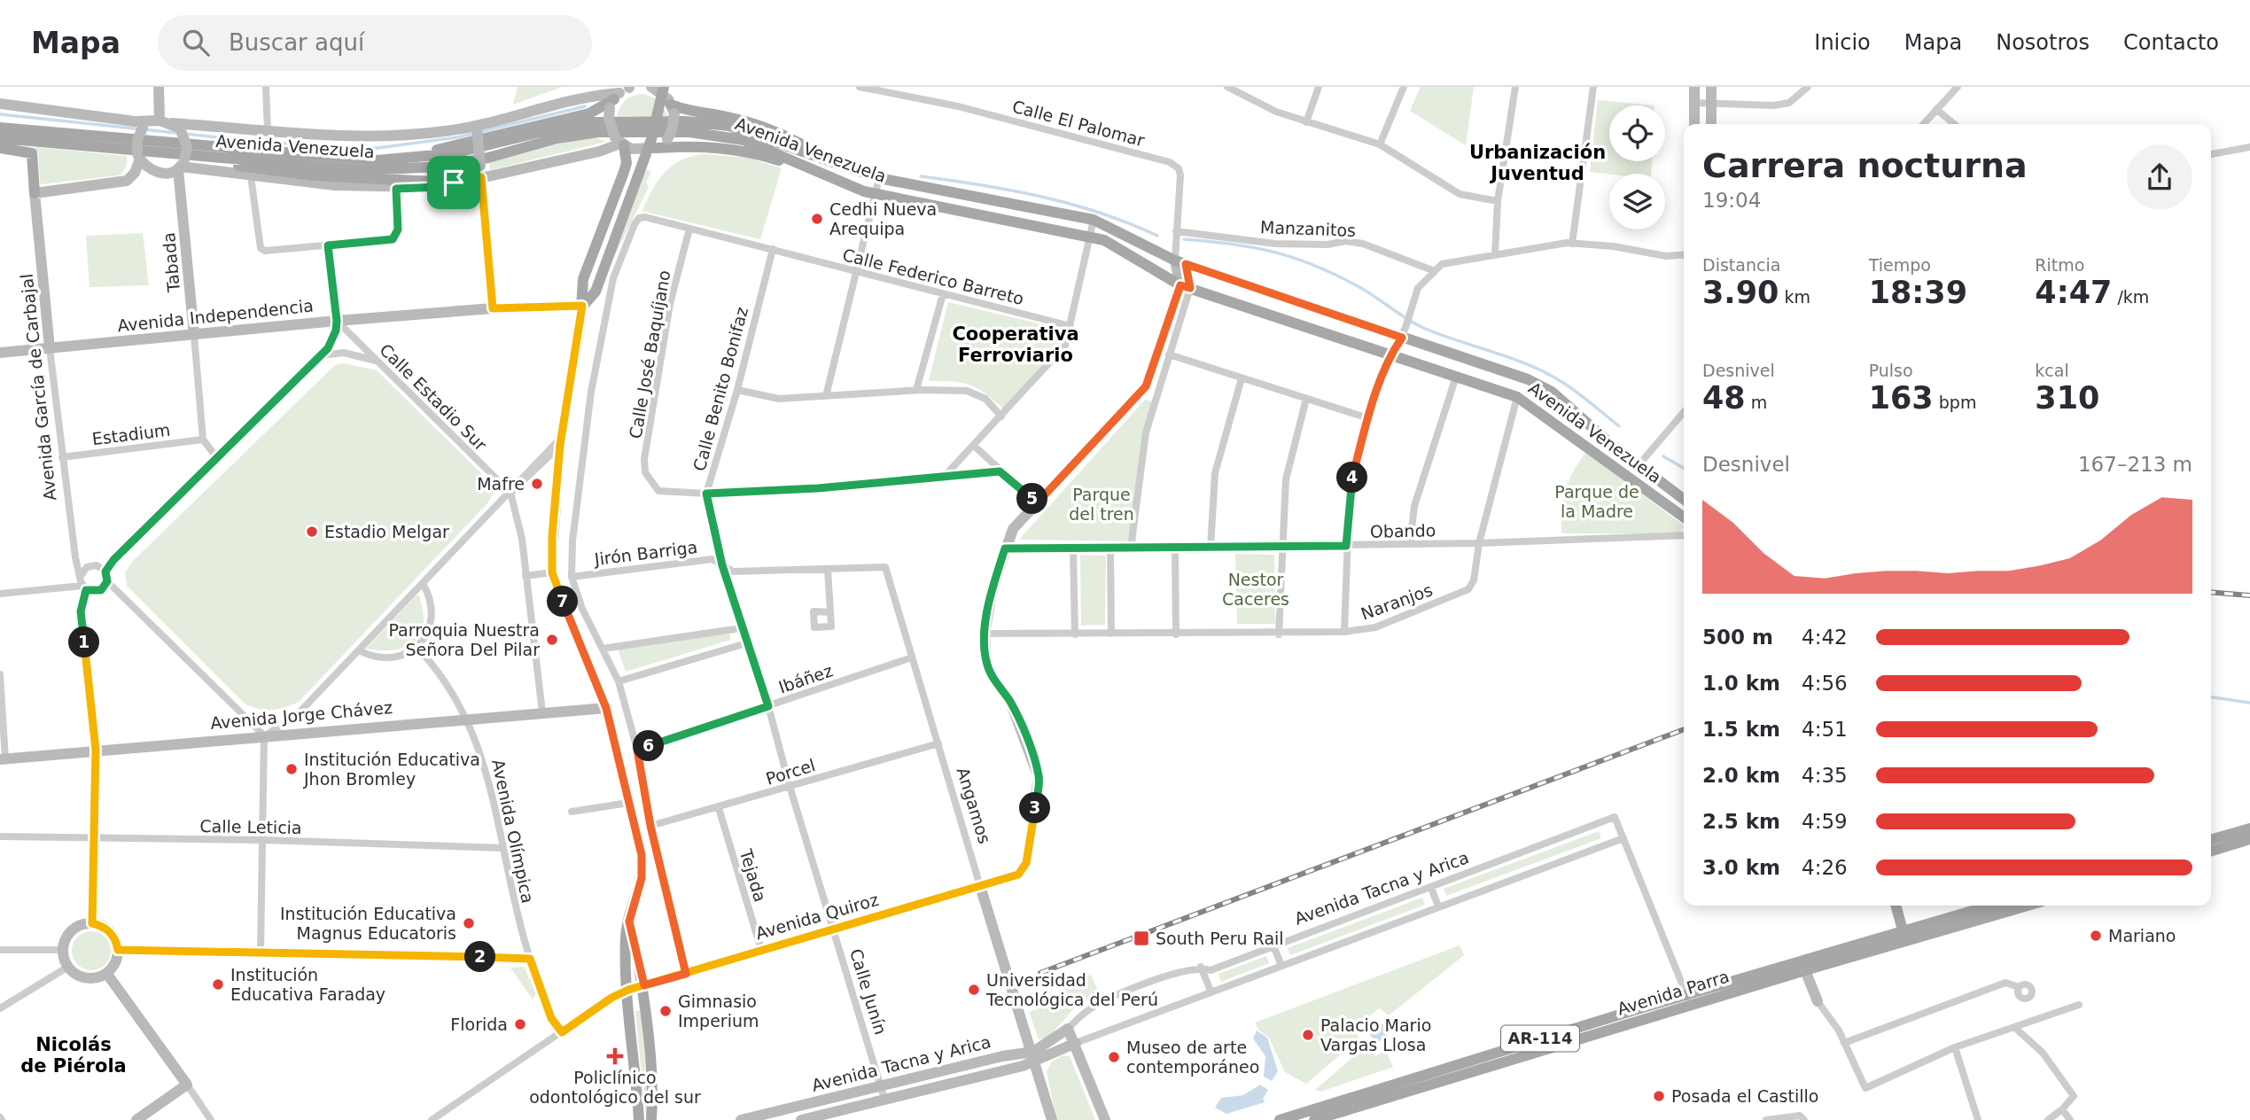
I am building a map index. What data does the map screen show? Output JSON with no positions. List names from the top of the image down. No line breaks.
{"streets":{"main road":["Avenida Venezuela","Tabada","Avenida Independencia","Avenida García de Carbajal","Avenida Jorge Chávez","Angamos","Avenida Tacna y Arica","Avenida Quiroz","Avenida Parra","AR-114"],"street":["Calle El Palomar","Manzanitos","Calle Federico Barreto","Calle José Baquíjano","Calle Benito Bonifaz","Calle Estadio Sur","Estadium","Obando","Jirón Barriga","Naranjos","Ibáñez","Porcel","Calle Leticia","Avenida Olímpica","Tejada","Calle Junín"]},"crossings":[["Calle El Palomar","Manzanitos"],["Avenida Venezuela","Tabada"],["Avenida Venezuela","Naranjos"],["Avenida Venezuela","Avenida Quiroz"],["Tabada","Avenida Independencia"],["Tabada","Estadium"],["Calle Federico Barreto","Calle José Baquíjano"],["Calle Federico Barreto","Calle Benito Bonifaz"],["Calle Federico Barreto","Jirón Barriga"],["Avenida Independencia","Avenida García de Carbajal"],["Avenida Independencia","Calle Estadio Sur"],["Calle José Baquíjano","Calle Benito Bonifaz"],["Avenida García de Carbajal","Estadium"],["Calle Benito Bonifaz","Jirón Barriga"],["Calle Benito Bonifaz","Ibáñez"],["Calle Benito Bonifaz","Porcel"],["Calle Benito Bonifaz","Avenida Quiroz"],["Calle Benito Bonifaz","Calle Junín"],["Obando","Naranjos"],["Obando","Avenida Quiroz"],["Jirón Barriga","Angamos"],["Naranjos","Avenida Quiroz"],["Ibáñez","Angamos"],["Avenida Jorge Chávez","Avenida Olímpica"],["Porcel","Angamos"],["Porcel","Tejada"],["Angamos","Avenida Tacna y Arica"],["Angamos","Avenida Quiroz"],["Calle Leticia","Avenida Olímpica"],["Tejada","Avenida Quiroz"],["Avenida Tacna y Arica","Calle Junín"],["Avenida Quiroz","Calle Junín"]],"districts":["Urbanización Juventud","Cooperativa Ferroviario","Nicolás de Piérola"],"parks":["Parque de la Madre","Parque del tren","Nestor Caceres"],"places":{"other":["Cedhi Nueva Arequipa","Mafre","Estadio Melgar","Parroquia Nuestra Señora Del Pilar","Institución Educativa Jhon Bromley","Institución Educativa Magnus Educatoris","Mariano","Institución Educativa Faraday","Universidad Tecnológica del Perú","Gimnasio Imperium","Florida","Palacio Mario Vargas Llosa","Museo de arte contemporáneo","Posada el Castillo"],"transit":["South Peru Rail"],"health":["Policlínico odontológico del sur"]},"page":{"header":"Mapa","search":"Buscar aquí","nav":["Inicio","Mapa","Nosotros","Contacto"],"heading":["Carrera nocturna","19:04"],"stats":[["Distancia","3.90 km"],["Tiempo","18:39"],["Ritmo","4:47 /km"],["Desnivel","48 m"],["Pulso","163 bpm"],["kcal","310"]],"chart":["Desnivel","167–213 m"],"pins":["4","5","7","1","6","3","2"],"list":[{"name":"500 m","note":"4:42"},{"name":"1.0 km","note":"4:56"},{"name":"1.5 km","note":"4:51"},{"name":"2.0 km","note":"4:35"},{"name":"2.5 km","note":"4:59"},{"name":"3.0 km","note":"4:26"}]}}
